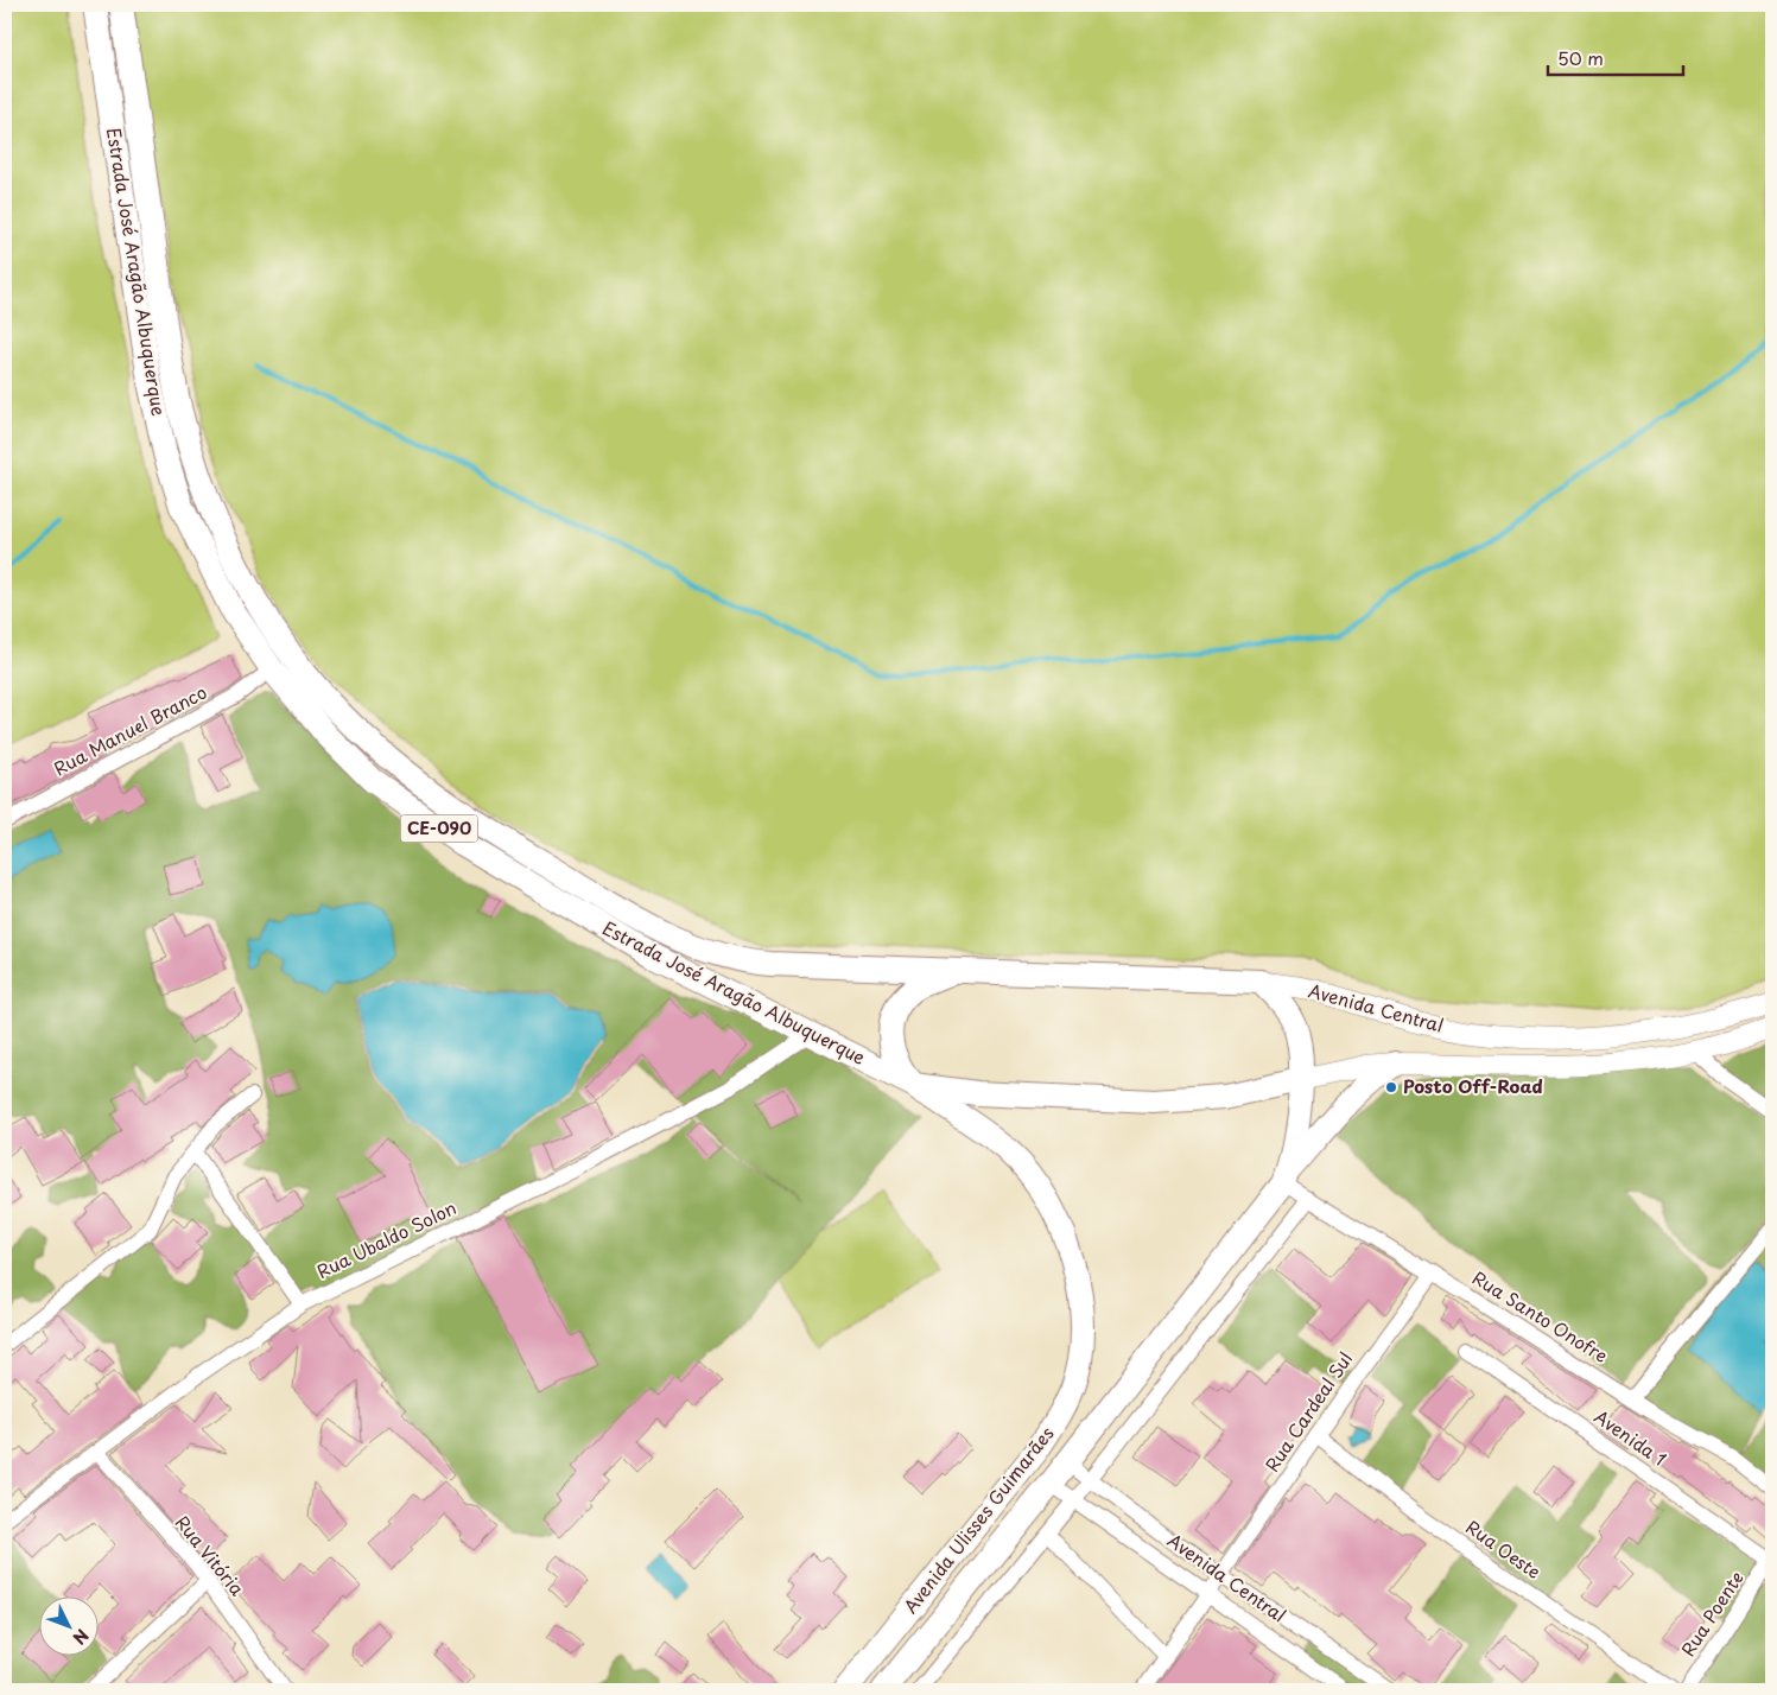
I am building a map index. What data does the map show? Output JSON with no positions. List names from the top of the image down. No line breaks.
{"streets":{"main road":["Estrada José Aragão Albuquerque","CE-090","Avenida Central","Avenida Ulisses Guimarães"],"street":["Rua Manuel Branco","Rua Ubaldo Solon","Rua Santo Onofre","Rua Cardeal Sul","Avenida 1","Rua Oeste","Rua Vitória","Rua Poente"]},"crossings":[["Estrada José Aragão Albuquerque","Rua Manuel Branco"],["Estrada José Aragão Albuquerque","Avenida Central"],["Estrada José Aragão Albuquerque","Rua Ubaldo Solon"],["Estrada José Aragão Albuquerque","Avenida Ulisses Guimarães"],["Avenida Central","Rua Cardeal Sul"],["Avenida Central","Avenida Ulisses Guimarães"],["Rua Ubaldo Solon","Rua Vitória"],["Rua Santo Onofre","Rua Cardeal Sul"],["Rua Santo Onofre","Avenida Ulisses Guimarães"],["Rua Cardeal Sul","Rua Oeste"],["Avenida 1","Rua Poente"]],"places":["Posto Off-Road"],"scale_bar":"50 m","north":"bottom right"}
